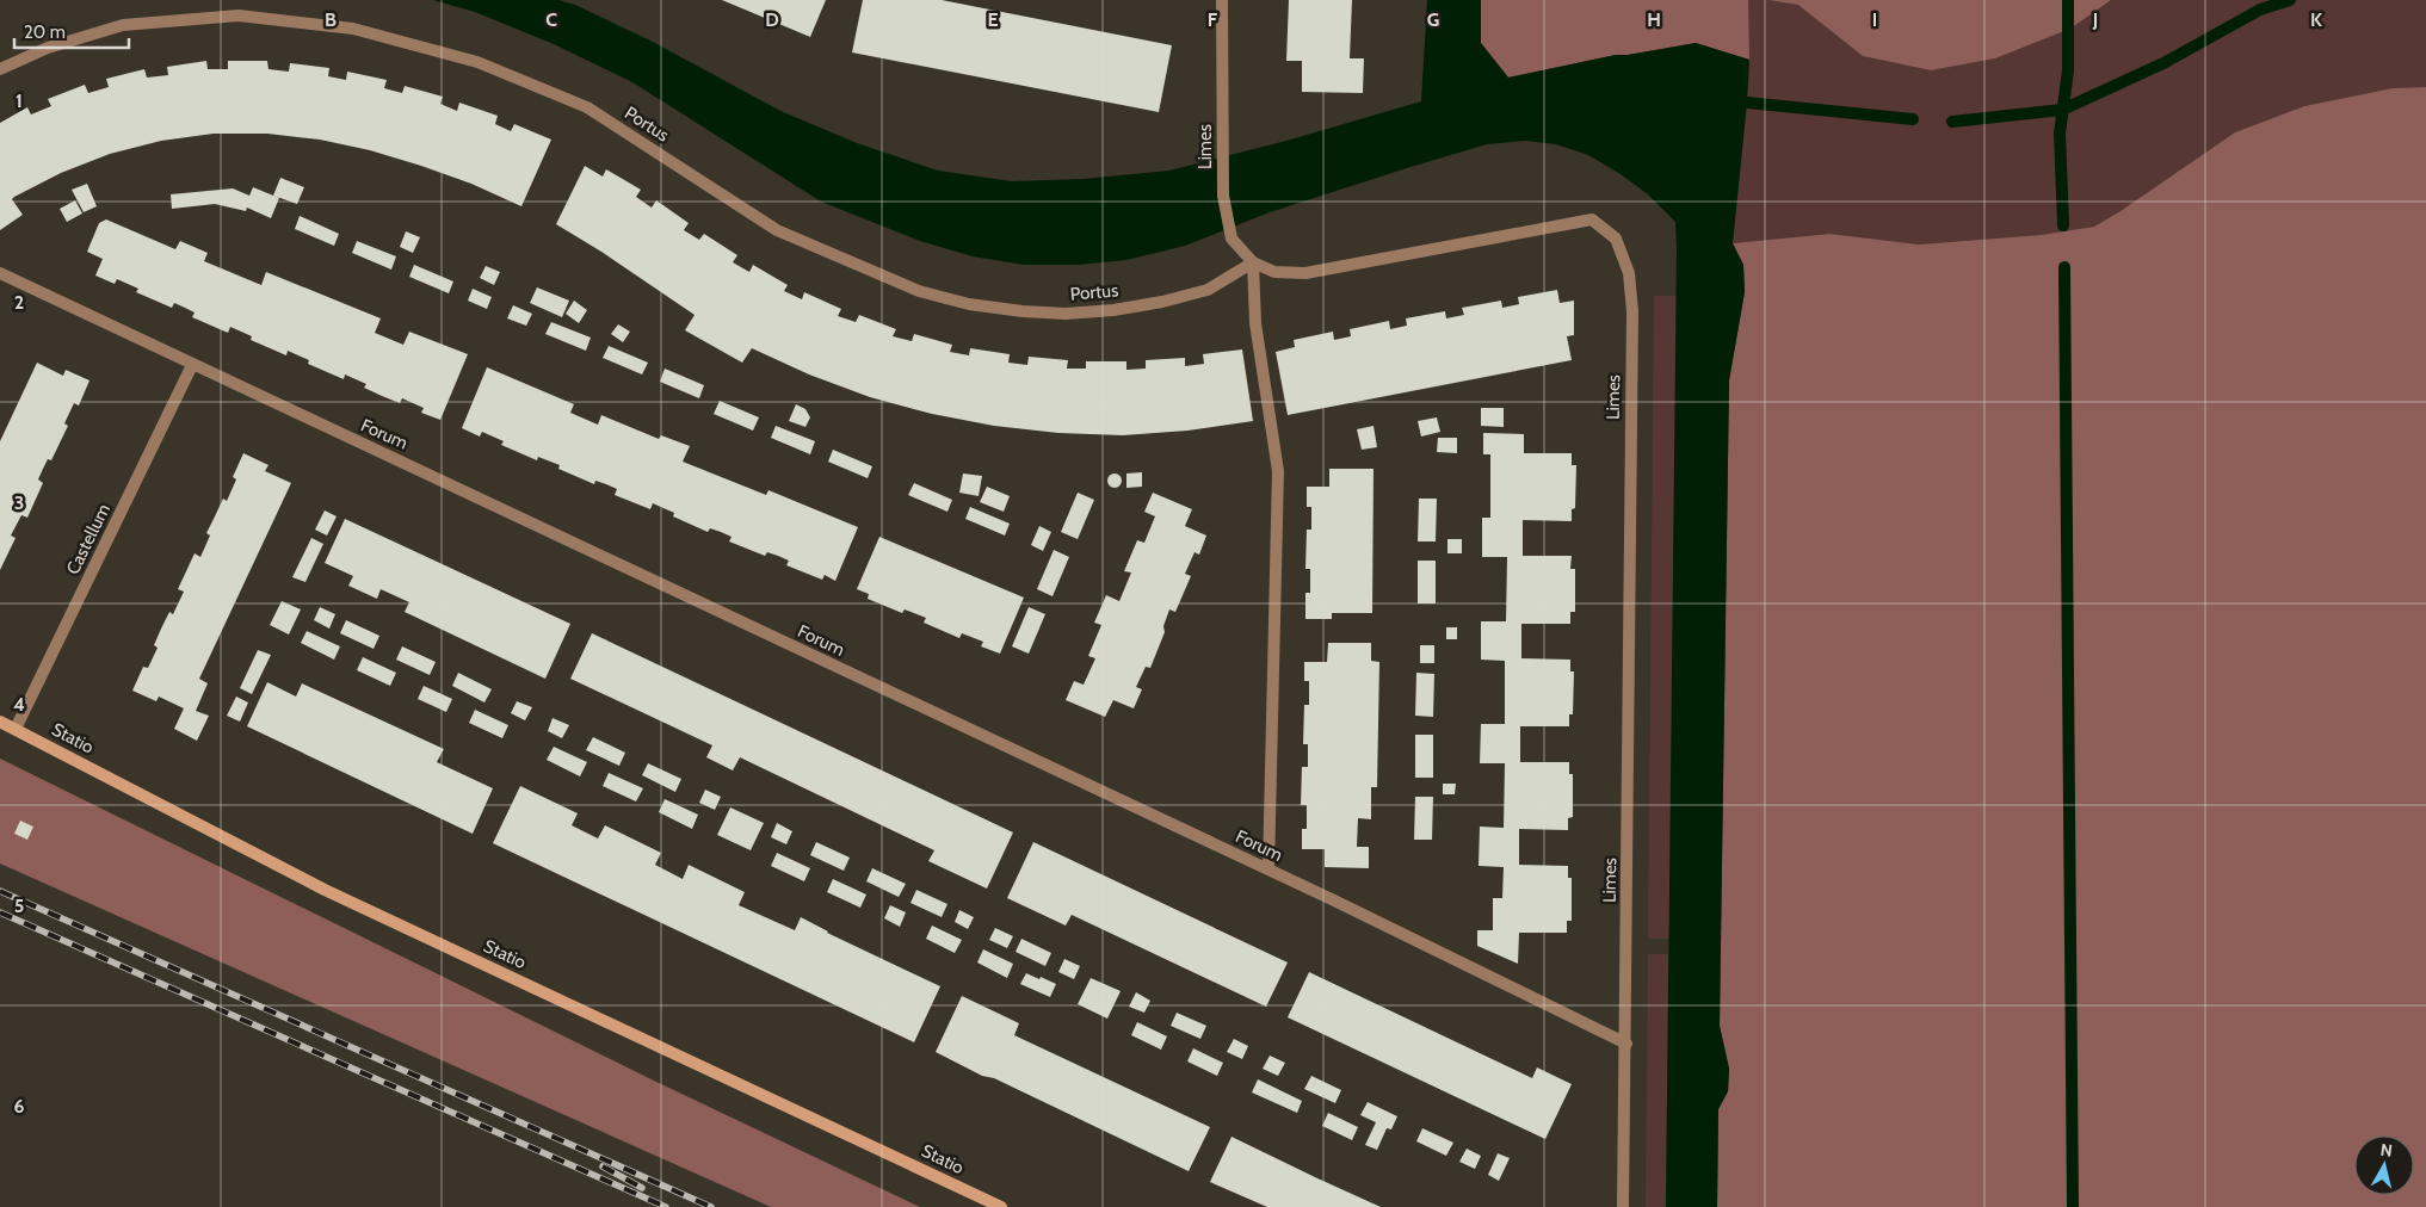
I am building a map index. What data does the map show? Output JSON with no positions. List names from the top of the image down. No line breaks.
{"streets":{"street":["Portus","Limes","Forum","Castellum","Statio"]},"crossings":[["Portus","Limes"],["Limes","Forum"],["Forum","Castellum"],["Castellum","Statio"]],"scale_bar":"20 m","north":"top","grid":{"columns":["B","C","D","E","F","G","H","I","J","K"],"rows":["1","2","3","4","5","6"]}}
